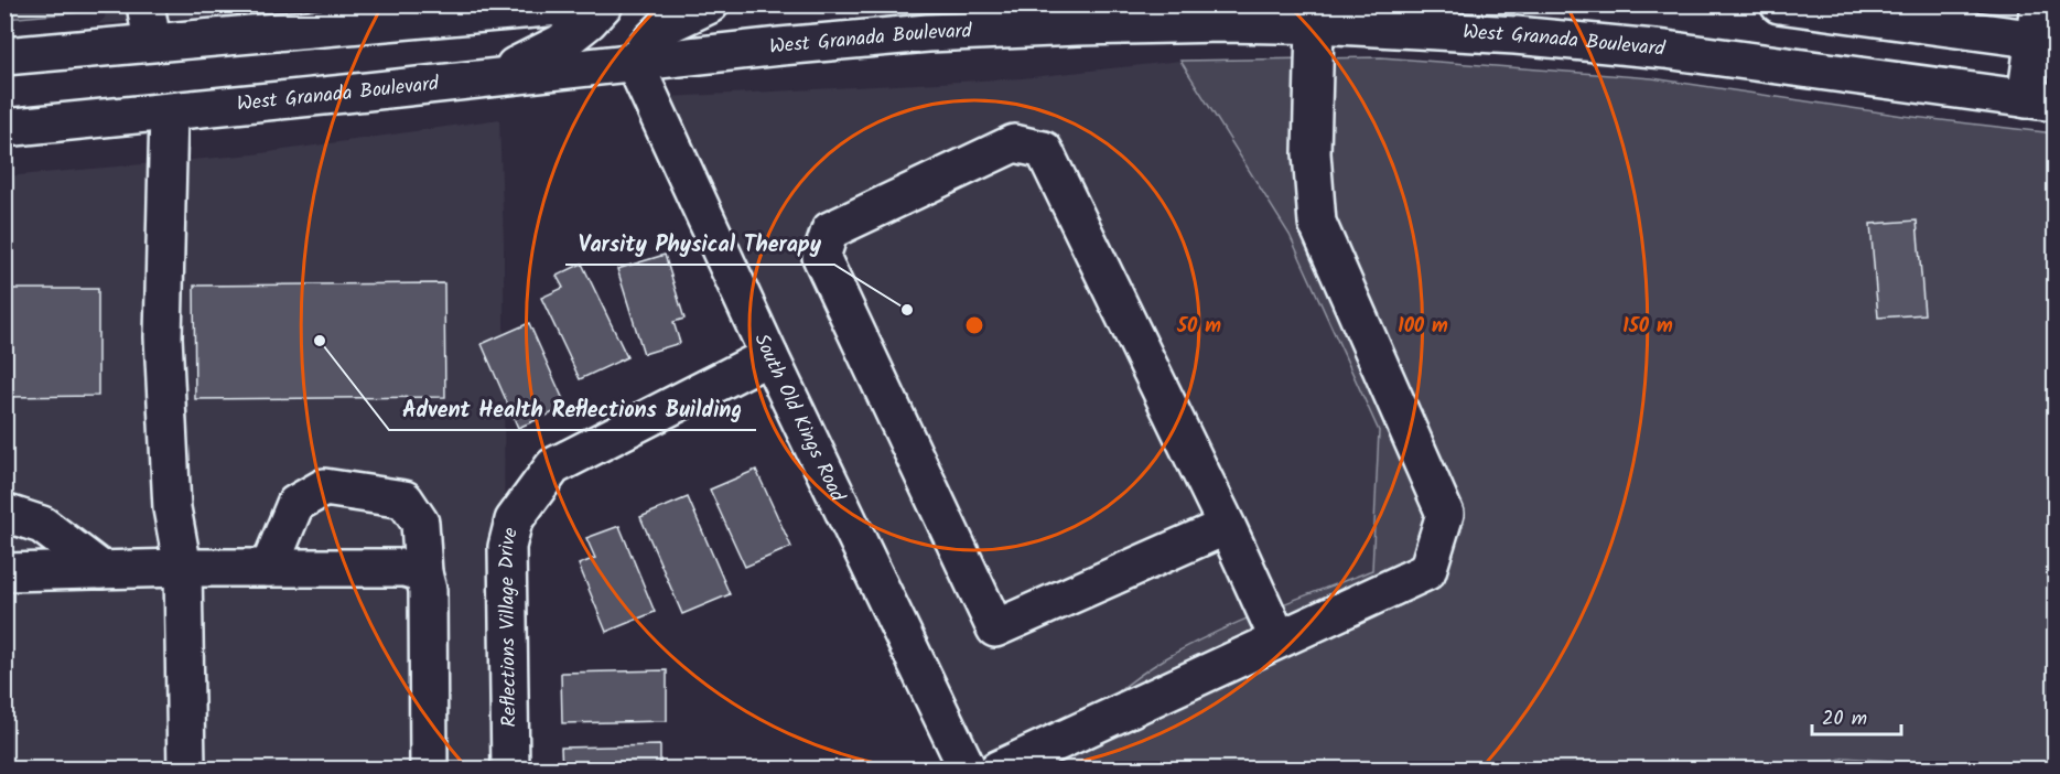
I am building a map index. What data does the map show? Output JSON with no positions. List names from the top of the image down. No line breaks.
{"streets":{"main road":["West Granada Boulevard","South Old Kings Road","Reflections Village Drive"]},"crossings":[["West Granada Boulevard","South Old Kings Road"],["South Old Kings Road","Reflections Village Drive"]],"places":["Varsity Physical Therapy","Advent Health Reflections Building"],"scale_bar":"20 m","rings":["50 m","100 m","150 m"]}
